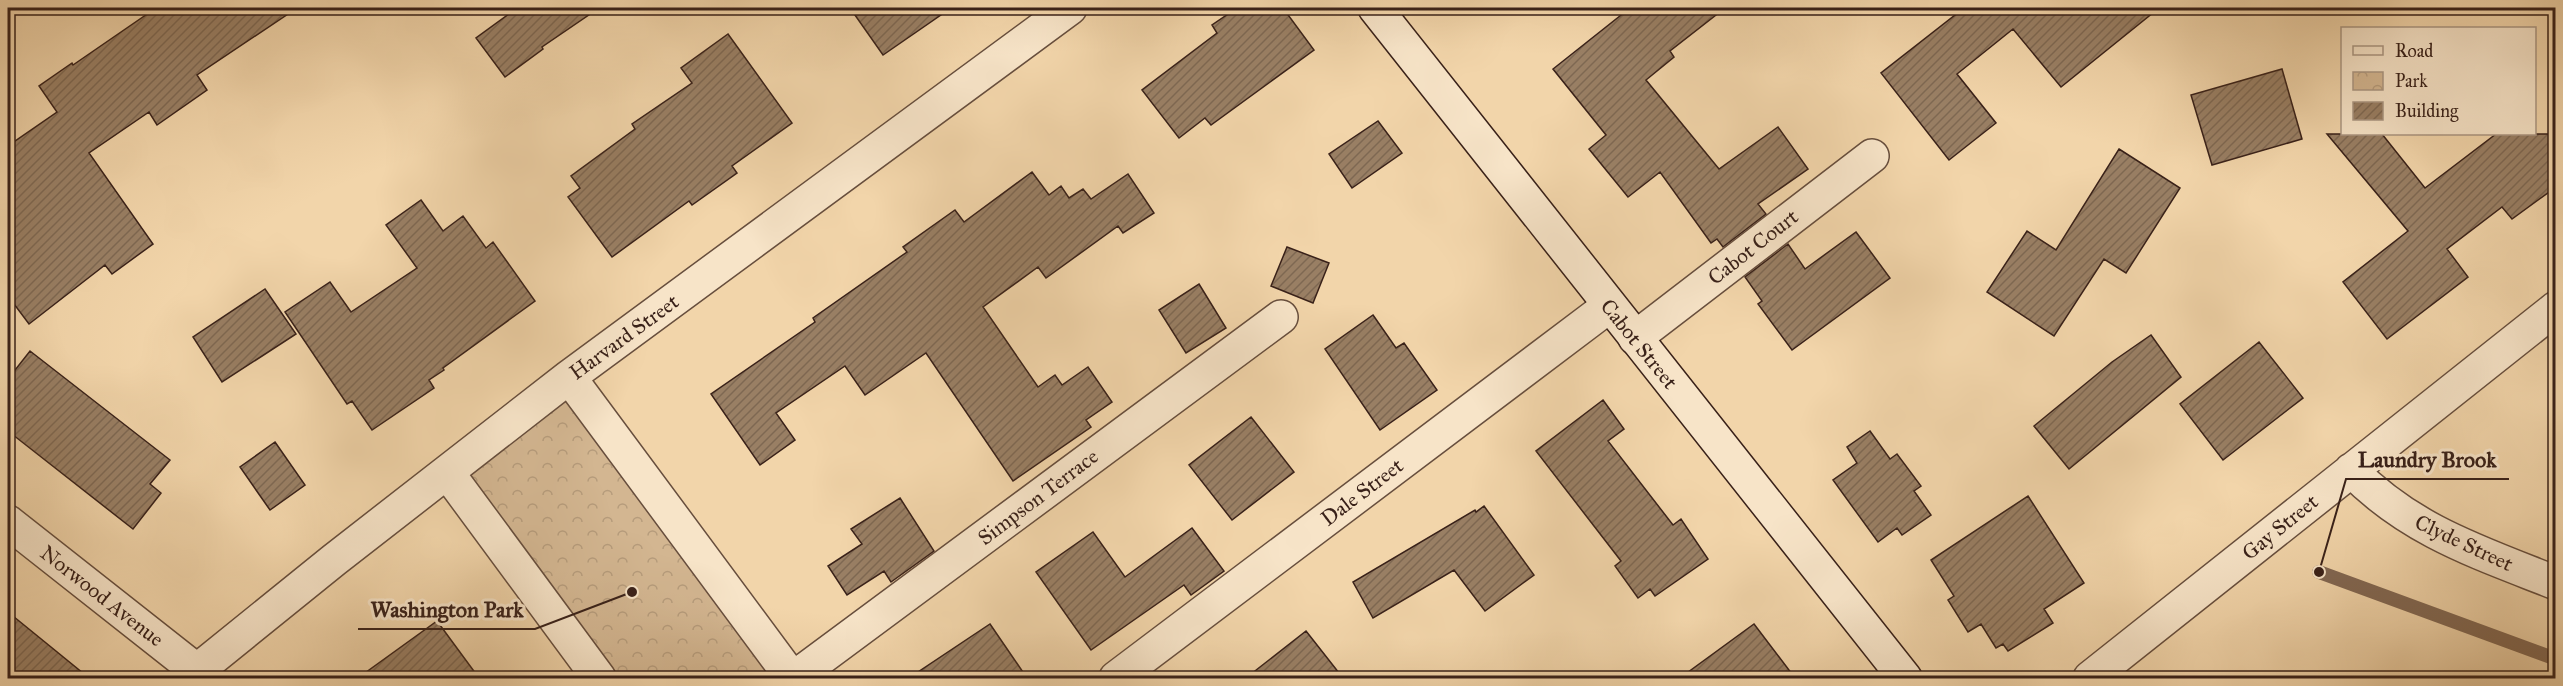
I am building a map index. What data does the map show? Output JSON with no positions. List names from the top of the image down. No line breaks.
{"streets":{"street":["Cabot Court","Harvard Street","Cabot Street","Dale Street","Simpson Terrace","Gay Street","Clyde Street","Norwood Avenue"]},"crossings":[["Cabot Court","Cabot Street"],["Harvard Street","Norwood Avenue"],["Cabot Street","Dale Street"],["Gay Street","Clyde Street"]],"places":["Laundry Brook","Washington Park"],"legend":["Road","Park","Building"]}
